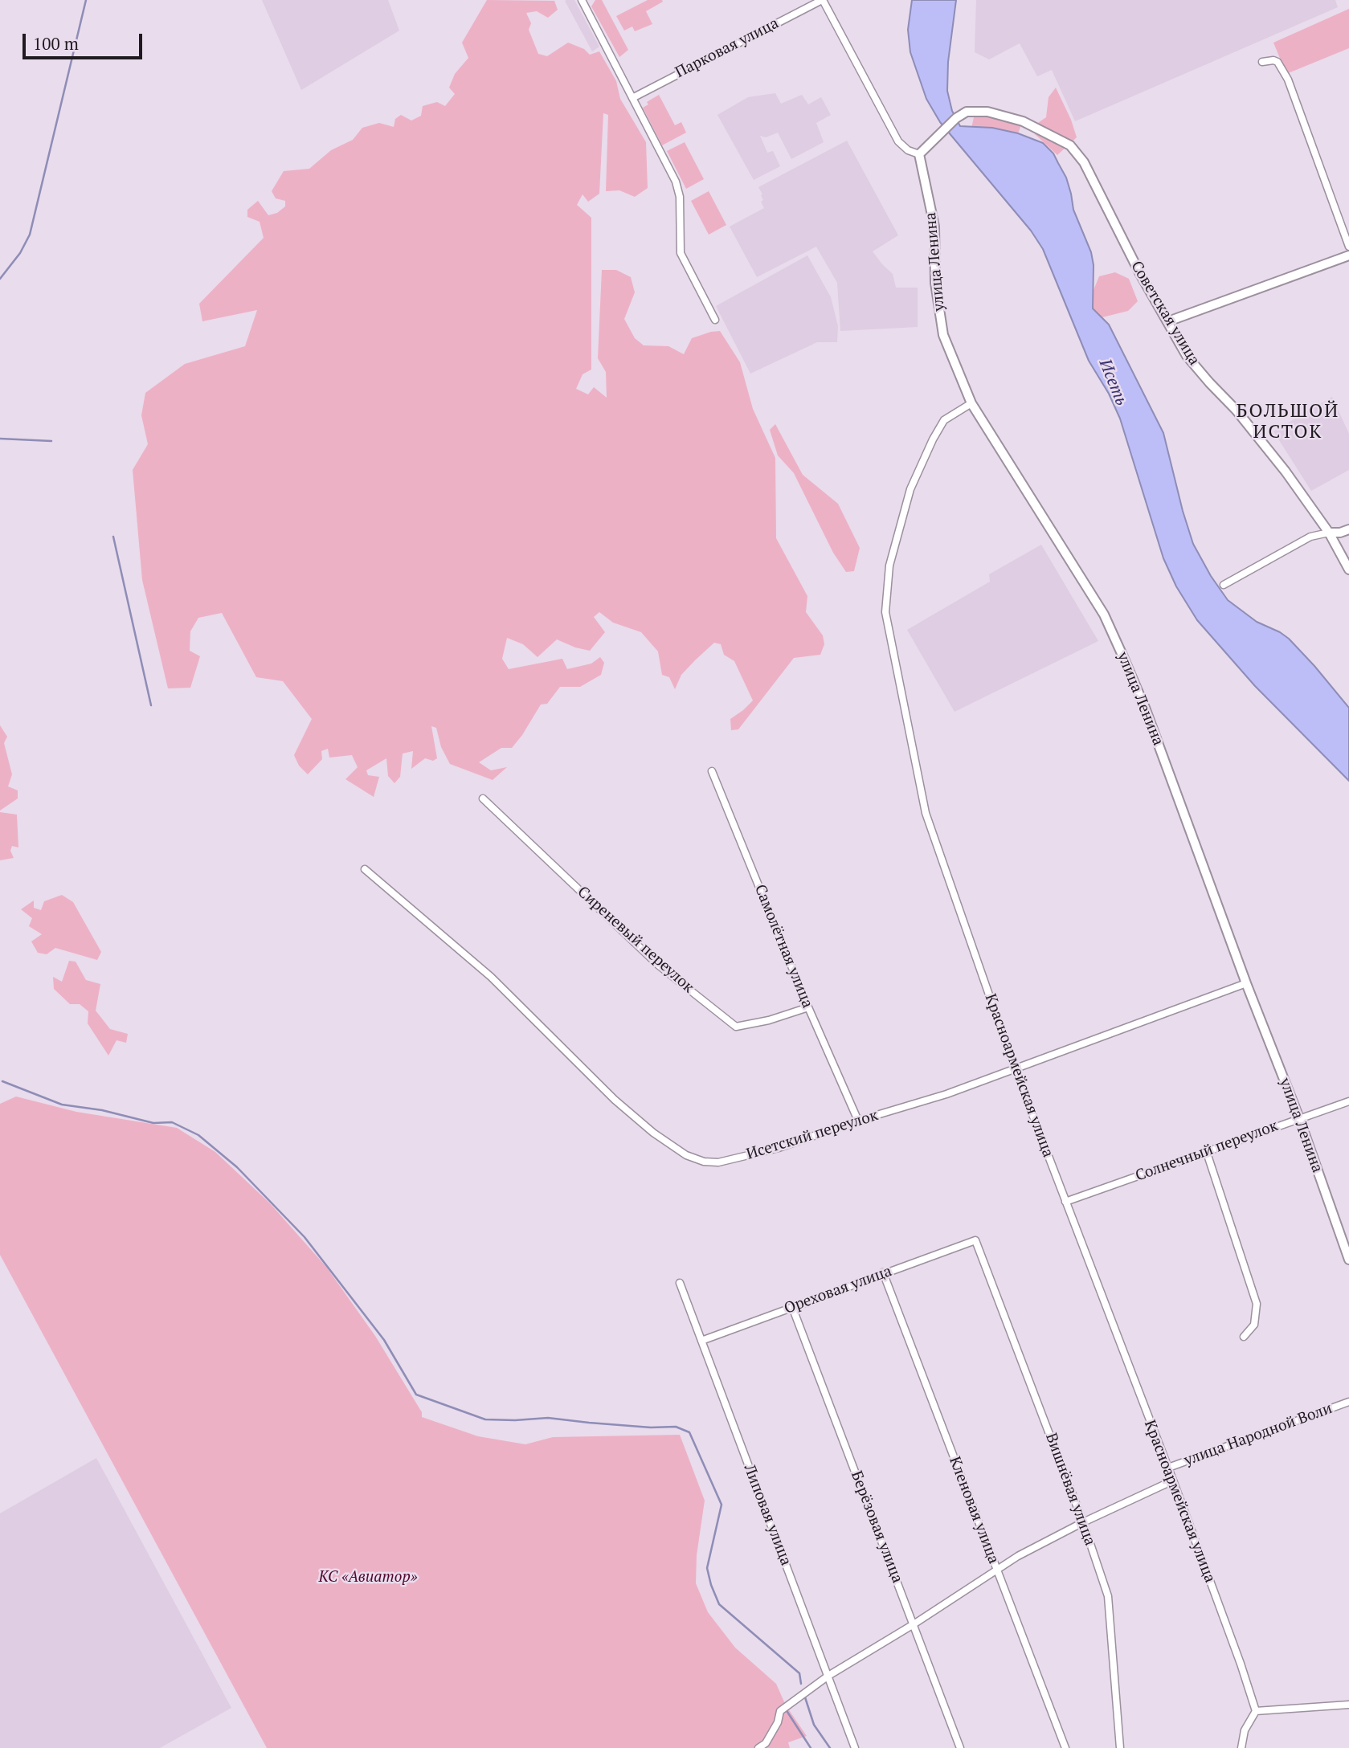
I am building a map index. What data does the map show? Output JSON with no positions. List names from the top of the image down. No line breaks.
{"streets":{"street":["Парковая улица","улица Ленина","Советская улица","Сиреневый переулок","Самолётная улица","Красноармейская улица","Исетский переулок","Солнечный переулок","Ореховая улица","улица Народной Воли","Вишнёвая улица","Кленовая улица","Липовая улица","Берёзовая улица"]},"crossings":[["улица Ленина","Советская улица"],["улица Ленина","Красноармейская улица"],["улица Ленина","Исетский переулок"],["улица Ленина","Солнечный переулок"],["Сиреневый переулок","Самолётная улица"],["Самолётная улица","Исетский переулок"],["Красноармейская улица","Исетский переулок"],["Красноармейская улица","Солнечный переулок"],["Красноармейская улица","улица Народной Воли"],["Ореховая улица","Вишнёвая улица"],["Ореховая улица","Кленовая улица"],["Ореховая улица","Липовая улица"],["Ореховая улица","Берёзовая улица"]],"districts":["БОЛЬШОЙ ИСТОК"],"water":["Исеть"],"parks":["КС «Авиатор»"],"scale_bar":"100 m"}
